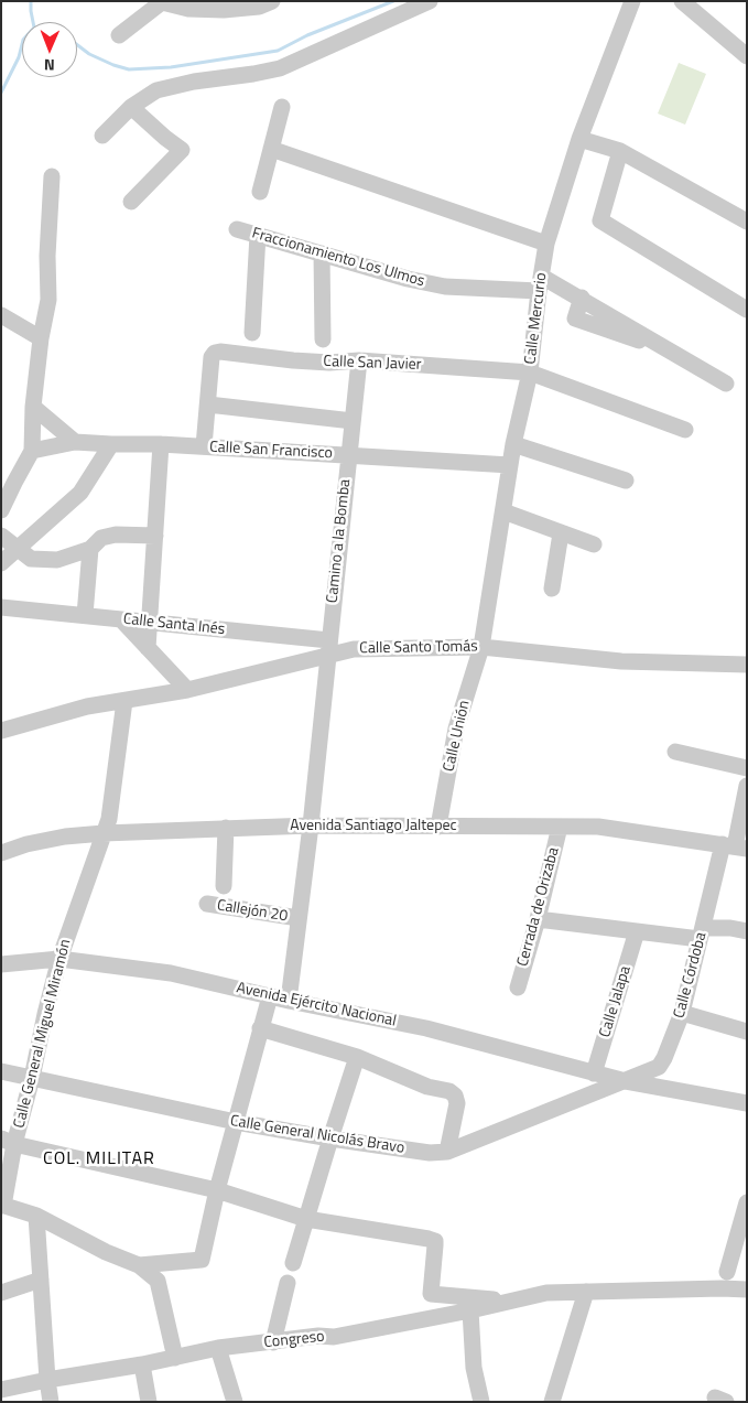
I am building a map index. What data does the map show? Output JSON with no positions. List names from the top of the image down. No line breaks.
{"streets":{"street":["Fraccionamiento Los Ulmos","Calle Mercurio","Calle San Javier","Calle San Francisco","Camino a la Bomba","Calle Santa Inés","Calle Santo Tomás","Calle Unión","Avenida Santiago Jaltepec","Cerrada de Orizaba","Callejón 20","Calle Córdoba","Calle Jalapa","Avenida Ejército Nacional","Calle General Miguel Miramón","Calle General Nicolás Bravo","Congreso"]},"crossings":[["Fraccionamiento Los Ulmos","Calle Mercurio"],["Calle Mercurio","Calle San Javier"],["Calle Mercurio","Calle San Francisco"],["Calle Mercurio","Calle Santo Tomás"],["Calle Mercurio","Calle Unión"],["Calle San Javier","Camino a la Bomba"],["Calle San Francisco","Camino a la Bomba"],["Camino a la Bomba","Calle Santa Inés"],["Camino a la Bomba","Calle Santo Tomás"],["Camino a la Bomba","Avenida Santiago Jaltepec"],["Camino a la Bomba","Callejón 20"],["Camino a la Bomba","Avenida Ejército Nacional"],["Calle Santa Inés","Calle Santo Tomás"],["Calle Santo Tomás","Calle Unión"],["Calle Santo Tomás","Calle General Miguel Miramón"],["Calle Unión","Avenida Santiago Jaltepec"],["Avenida Santiago Jaltepec","Cerrada de Orizaba"],["Avenida Santiago Jaltepec","Calle Córdoba"],["Avenida Santiago Jaltepec","Calle General Miguel Miramón"],["Calle Córdoba","Avenida Ejército Nacional"],["Calle Córdoba","Calle General Nicolás Bravo"],["Calle Jalapa","Avenida Ejército Nacional"],["Avenida Ejército Nacional","Calle General Miguel Miramón"],["Avenida Ejército Nacional","Calle General Nicolás Bravo"],["Calle General Miguel Miramón","Calle General Nicolás Bravo"]],"districts":["COL. MILITAR"],"north":"bottom"}
